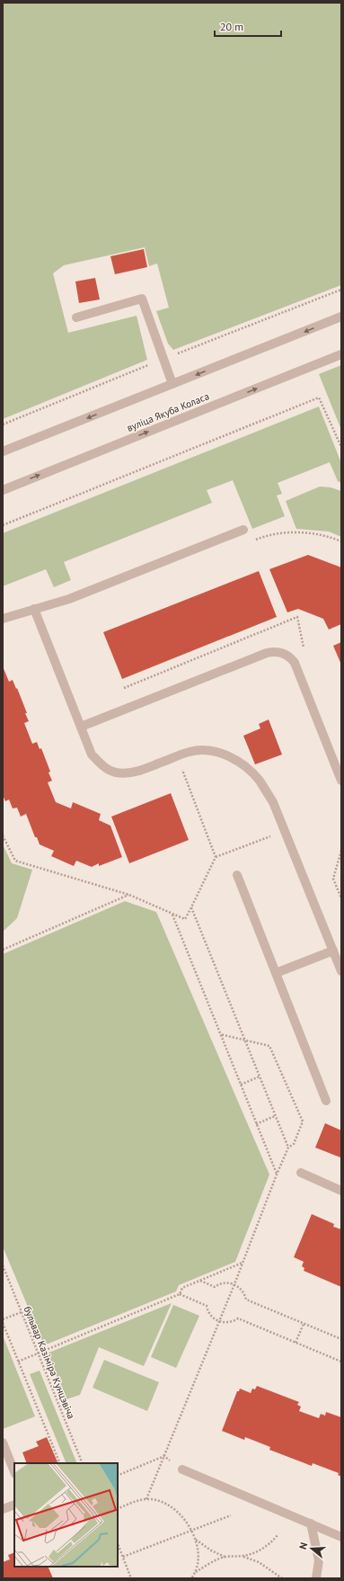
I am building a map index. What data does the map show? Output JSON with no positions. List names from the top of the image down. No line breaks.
{"streets":{"street":["вуліца Якуба Коласа"],"path":["бульвар Казіміра Кунцэвіча"]},"scale_bar":"20 m","north":"left"}
